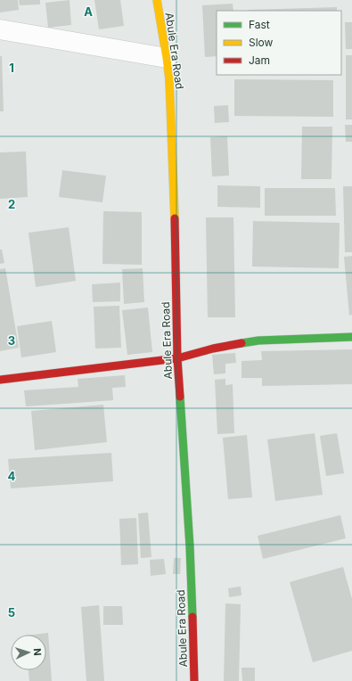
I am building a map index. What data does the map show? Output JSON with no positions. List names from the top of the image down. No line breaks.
{"streets":{"street":["Abule Era Road"]},"legend":["Fast","Slow","Jam"],"north":"right","grid":{"columns":["A"],"rows":["1","2","3","4","5"]}}
